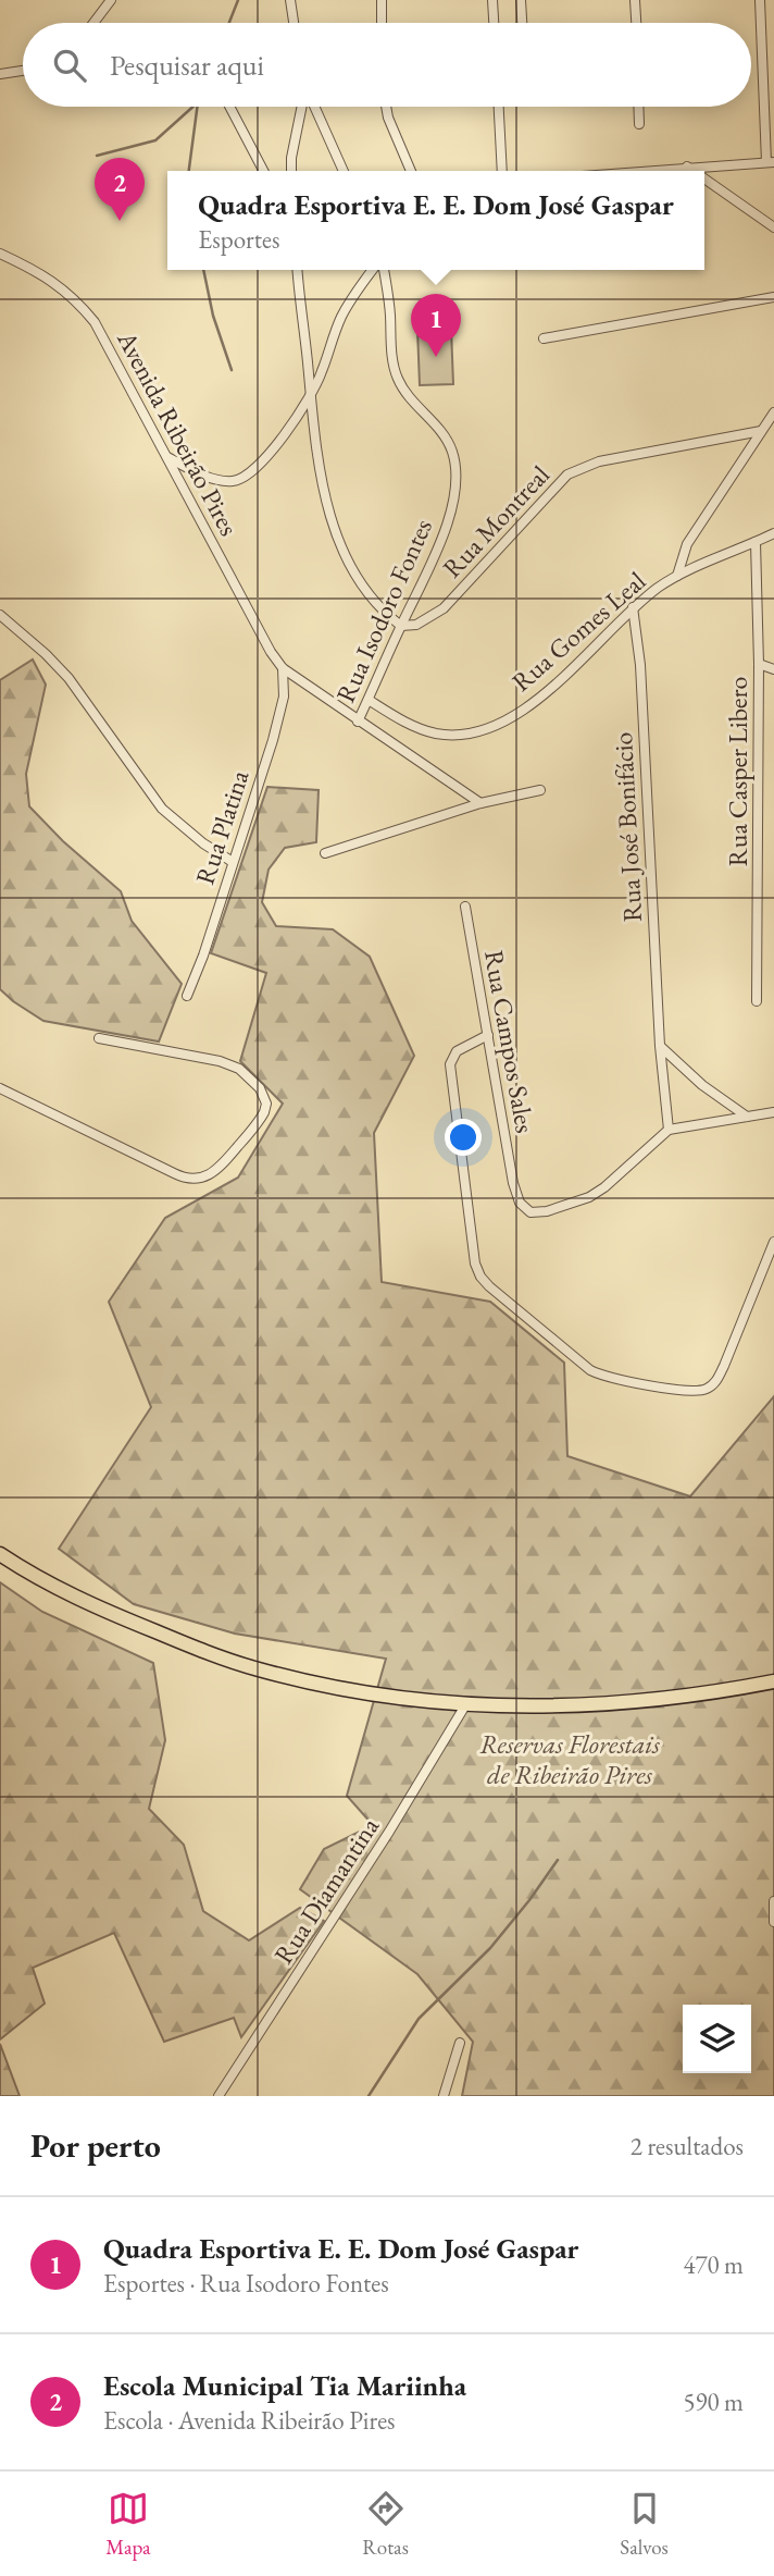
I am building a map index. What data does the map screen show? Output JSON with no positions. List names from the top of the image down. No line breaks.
{"streets":{"street":["Avenida Ribeirão Pires","Rua Montreal","Rua Isodoro Fontes","Rua Gomes Leal","Rua Casper Libero","Rua Platina","Rua José Bonifácio","Rua Campos Sales","Rua Diamantina"]},"crossings":[["Avenida Ribeirão Pires","Rua Platina"],["Rua Montreal","Rua Isodoro Fontes"],["Rua Isodoro Fontes","Rua Gomes Leal"],["Rua Gomes Leal","Rua Casper Libero"],["Rua Gomes Leal","Rua José Bonifácio"],["Rua José Bonifácio","Rua Campos Sales"]],"parks":["Reservas Florestais de Ribeirão Pires"],"page":{"search":"Pesquisar aqui","pins":["2","1"],"popup":["Quadra Esportiva E. E. Dom José Gaspar","Esportes"],"heading":["Por perto","2 resultados"],"list":[{"mark":"1","name":"Quadra Esportiva E. E. Dom José Gaspar","note":"Esportes · Rua Isodoro Fontes","value":"470 m"},{"mark":"2","name":"Escola Municipal Tia Mariinha","note":"Escola · Avenida Ribeirão Pires","value":"590 m"}],"nav":["Mapa","Rotas","Salvos"]}}
